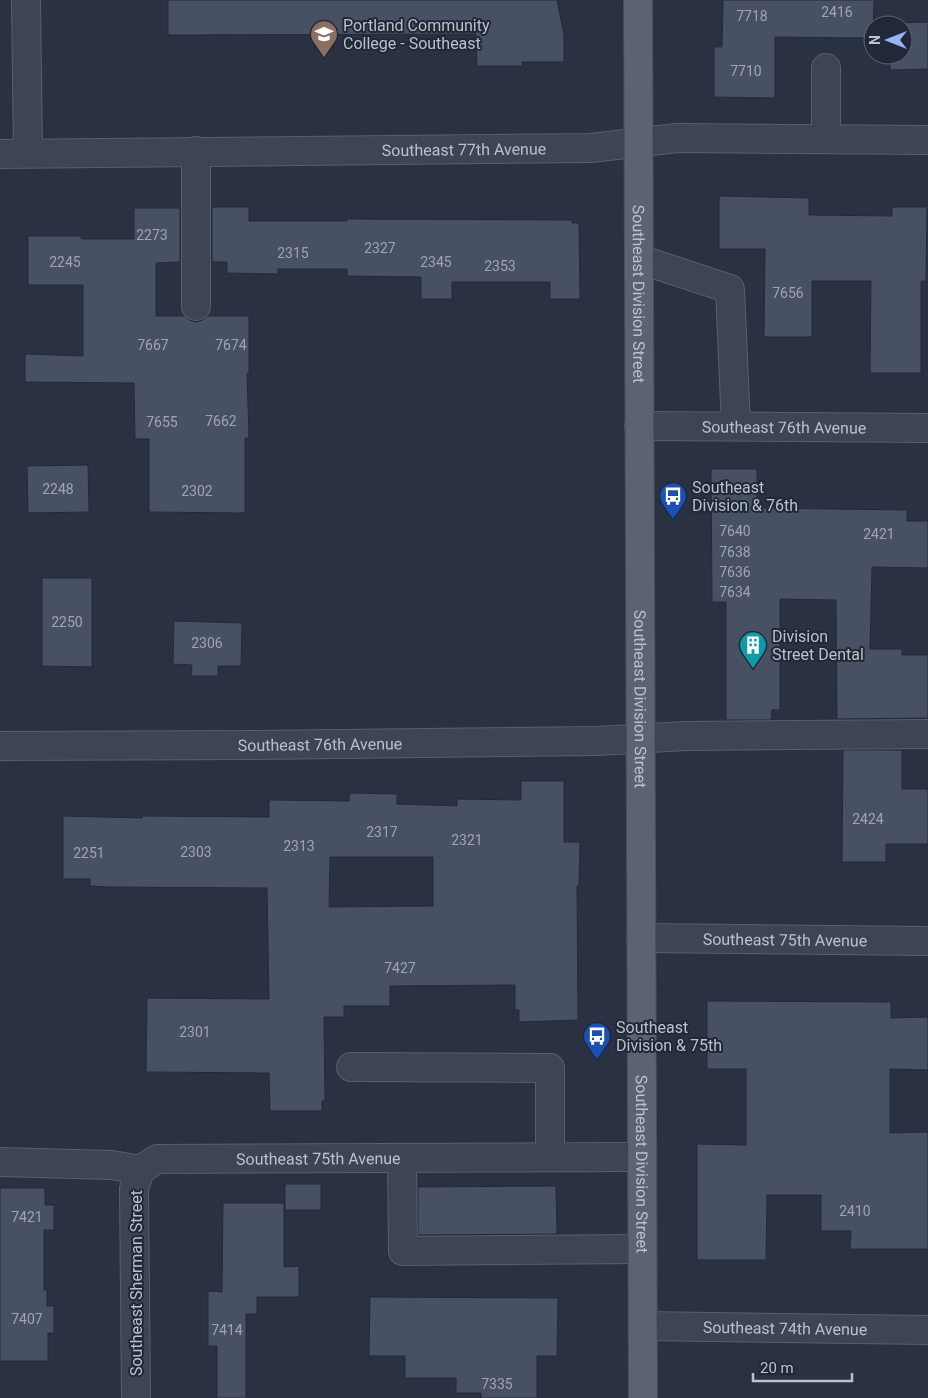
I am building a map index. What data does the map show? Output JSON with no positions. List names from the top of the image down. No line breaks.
{"streets":{"main road":["Southeast Division Street"],"street":["Southeast 77th Avenue","Southeast 76th Avenue","Southeast 75th Avenue","Southeast Sherman Street","Southeast 74th Avenue"]},"crossings":[["Southeast 77th Avenue","Southeast Division Street"],["Southeast Division Street","Southeast 76th Avenue"],["Southeast Division Street","Southeast 75th Avenue"],["Southeast Division Street","Southeast 74th Avenue"],["Southeast 75th Avenue","Southeast Sherman Street"]],"places":{"school or university":["Portland Community College - Southeast"],"bus stop":["Southeast Division & 76th","Southeast Division & 75th"],"building":["Division Street Dental"]},"house_numbers":["2416","7718","7710","2273","2327","2315","2245","2345","2353","7656","7667","7674","7662","7655","2248","2302","7640","2421","7638","7636","7634","2250","2306","2424","2317","2321","2313","2303","2251","7427","2301","2410","7421","7407","7414","7335"],"scale_bar":"20 m","north":"left"}
